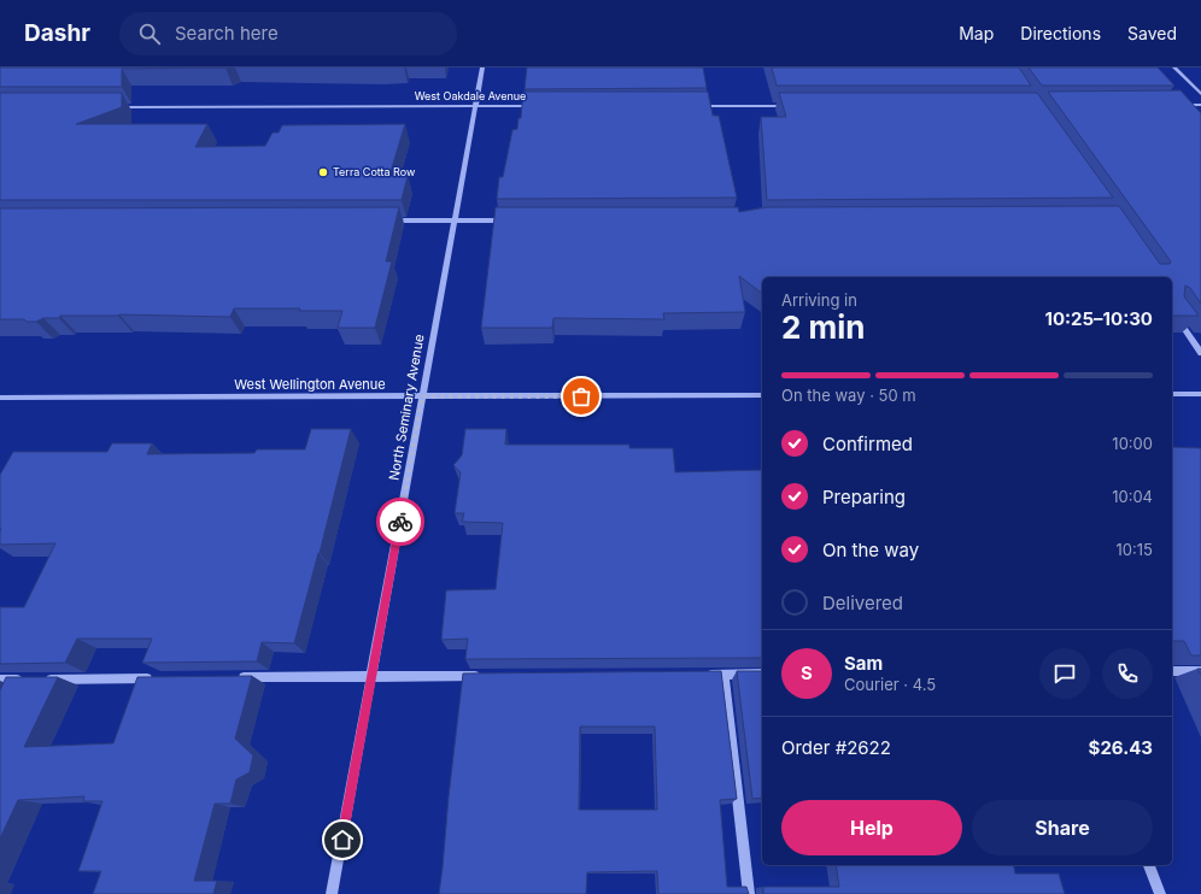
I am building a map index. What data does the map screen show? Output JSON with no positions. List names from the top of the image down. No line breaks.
{"streets":{"street":["West Oakdale Avenue","West Wellington Avenue","North Seminary Avenue"]},"crossings":[["West Oakdale Avenue","North Seminary Avenue"],["West Wellington Avenue","North Seminary Avenue"]],"places":["Terra Cotta Row"],"page":{"header":"Dashr","search":"Search here","nav":["Map","Directions","Saved"],"heading":["2 min","Arriving in","10:25–10:30"],"panel":["Sam","Courier · 4.5","Order #2622","$26.43"],"bar":"On the way · 50 m","list":[["Confirmed","10:00"],["Preparing","10:04"],["On the way","10:15"],"Delivered"],"round":"S","buttons":["Help","Share"]}}
